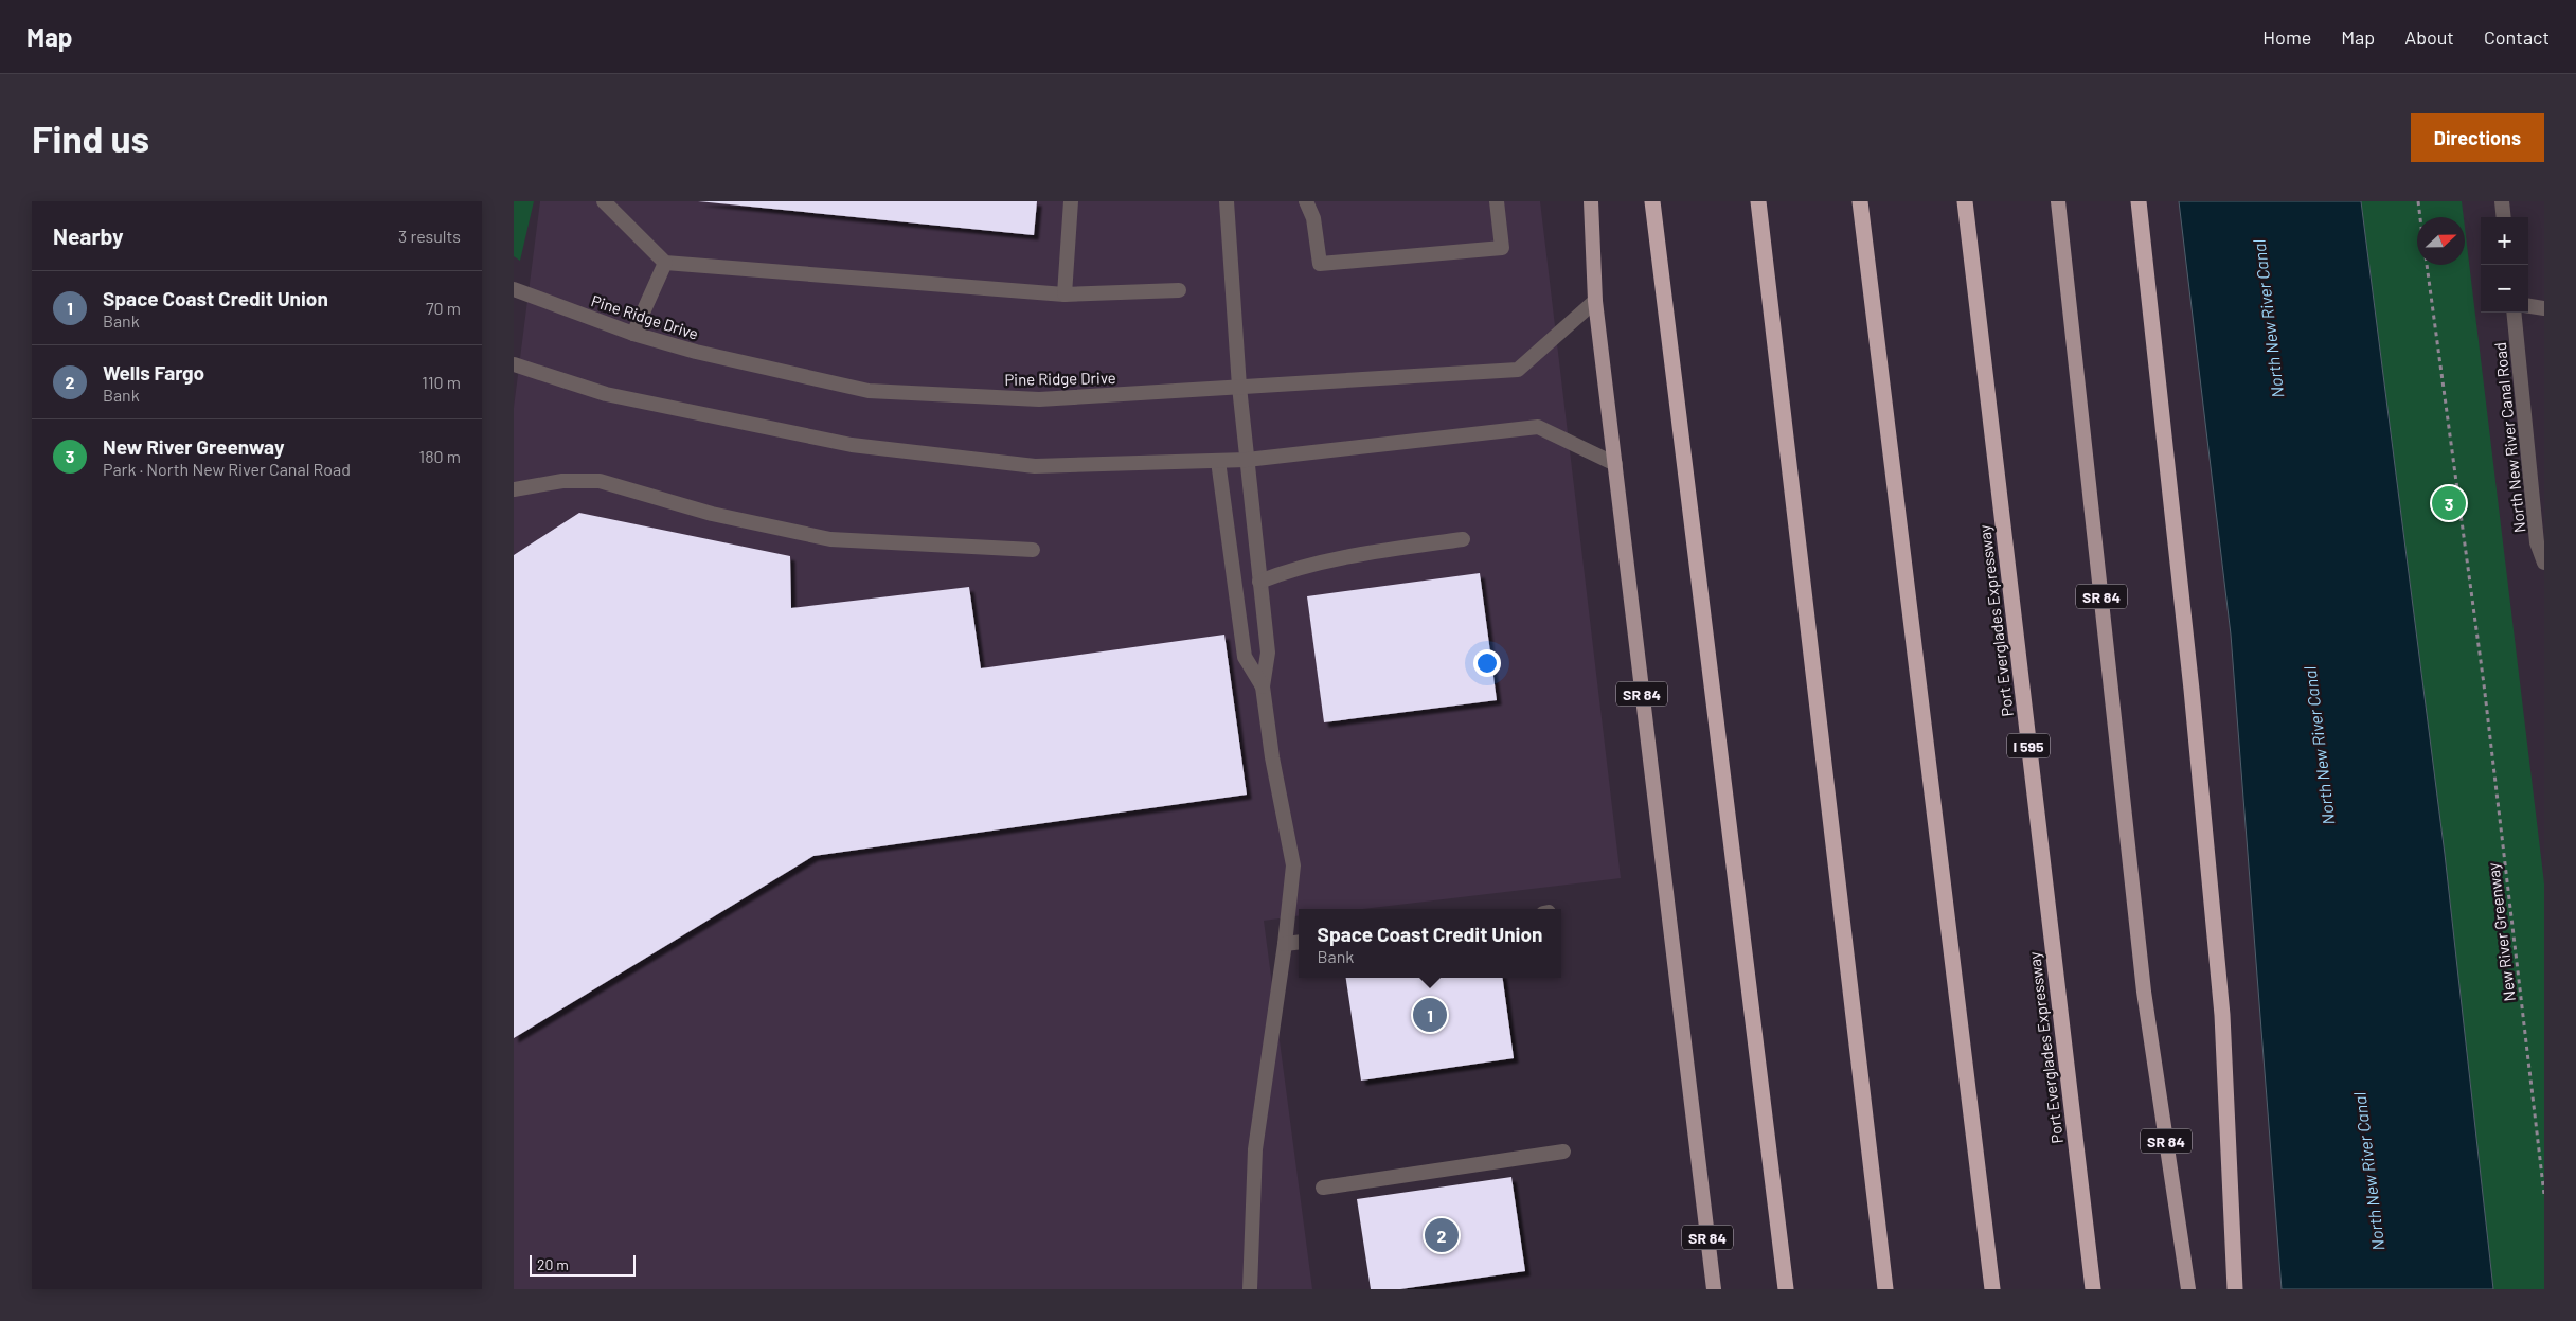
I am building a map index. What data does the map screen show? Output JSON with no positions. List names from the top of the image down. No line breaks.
{"streets":{"highway":["Port Everglades Expressway","I 595"],"main road":["SR 84"],"street":["Pine Ridge Drive","North New River Canal Road"],"path":["New River Greenway"]},"crossings":[["Pine Ridge Drive","SR 84"]],"water":["North New River Canal"],"scale_bar":"20 m","north":"right","page":{"header":"Map","nav":["Home","Map","About","Contact"],"buttons":"Directions","title":"Find us","heading":["Nearby","3 results"],"map_buttons":["+","−"],"list":[{"mark":"1","name":"Space Coast Credit Union","note":"Bank","value":"70 m"},{"mark":"2","name":"Wells Fargo","note":"Bank","value":"110 m"},{"mark":"3","name":"New River Greenway","note":"Park · North New River Canal Road","value":"180 m"}],"pins":["3","1","2"],"popup":["Space Coast Credit Union","Bank"],"scale":"20 m"}}
